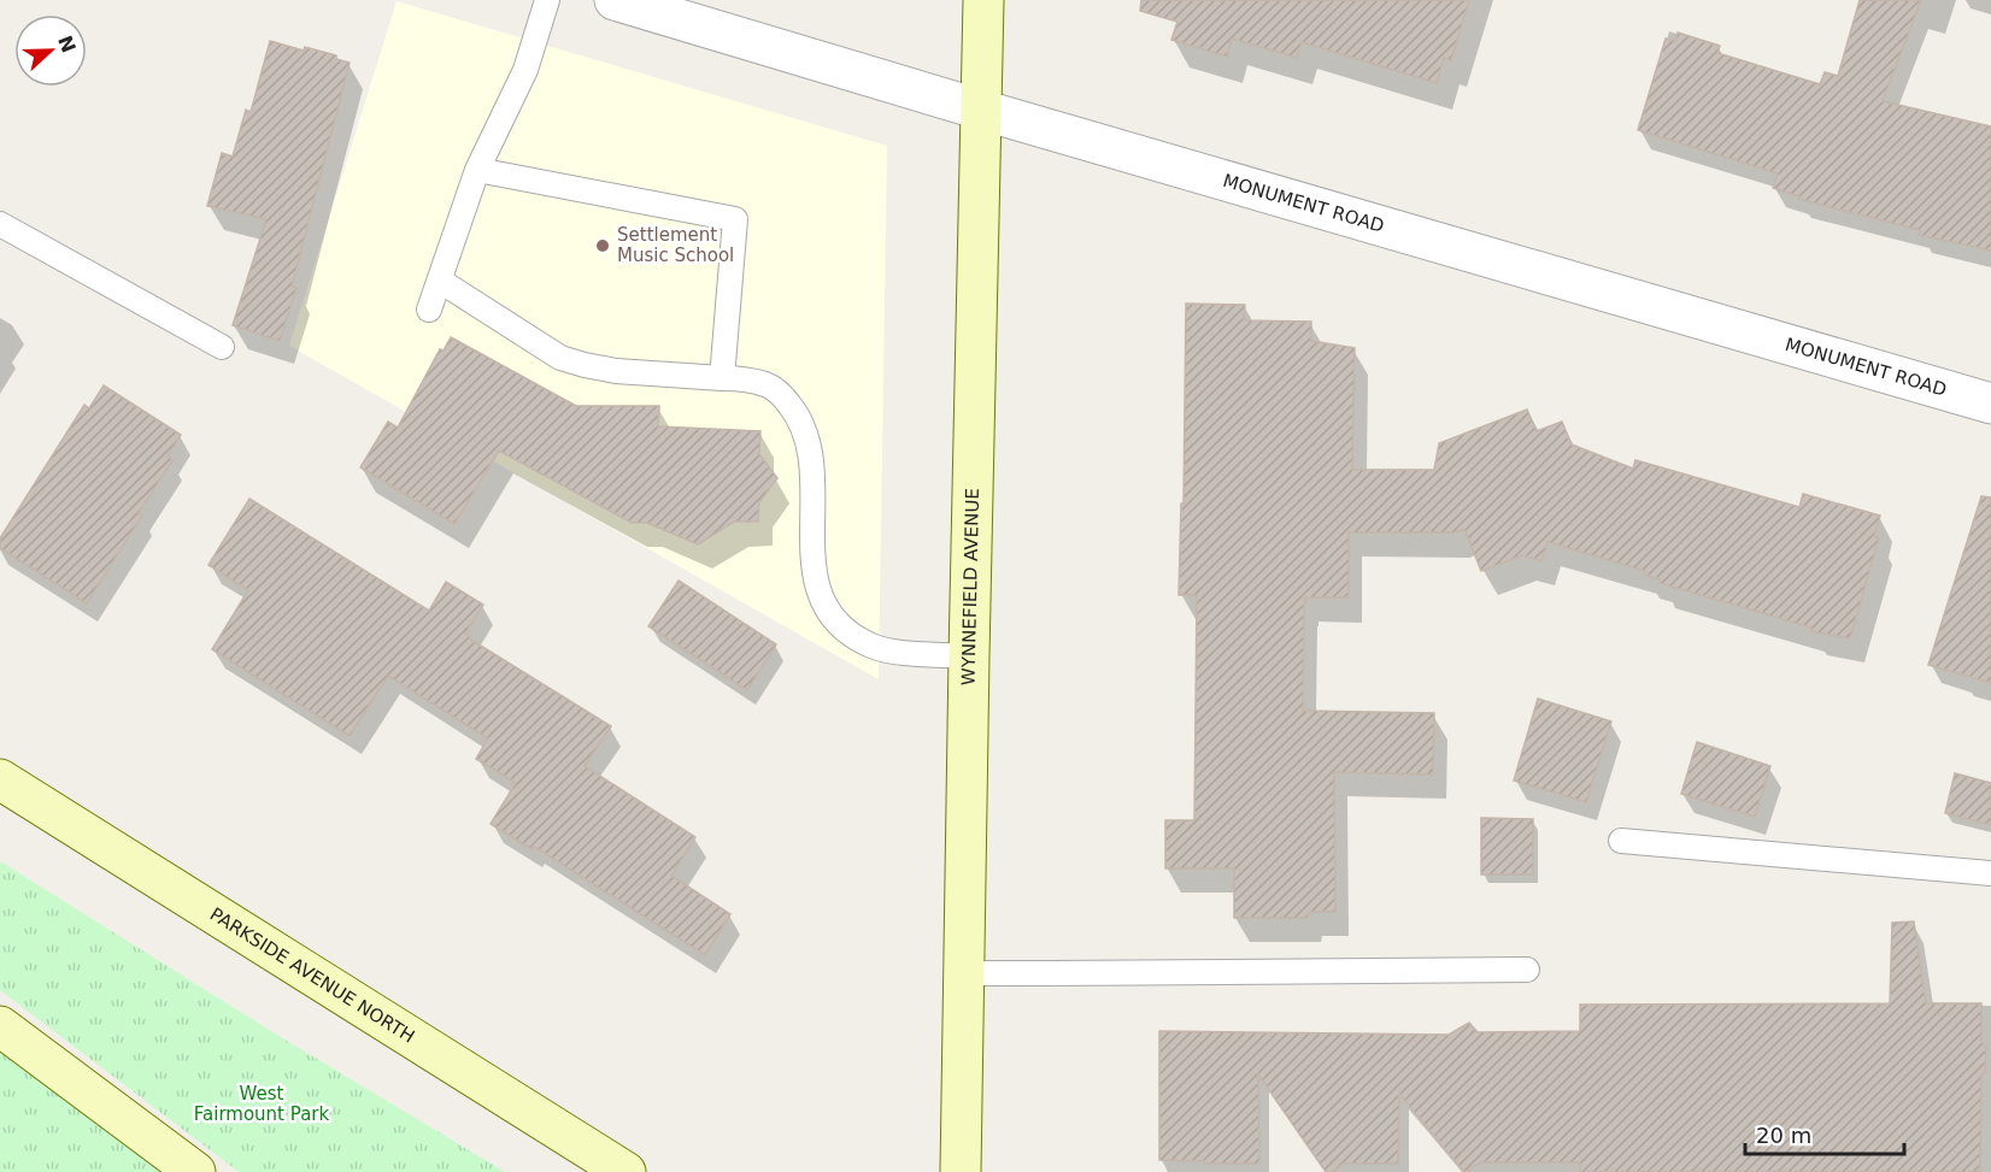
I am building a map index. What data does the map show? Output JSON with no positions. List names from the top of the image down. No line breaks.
{"streets":{"street":["MONUMENT ROAD","WYNNEFIELD AVENUE","PARKSIDE AVENUE NORTH"]},"crossings":[["MONUMENT ROAD","WYNNEFIELD AVENUE"]],"parks":["West Fairmount Park"],"places":["Settlement Music School"],"scale_bar":"20 m","north":"right"}
